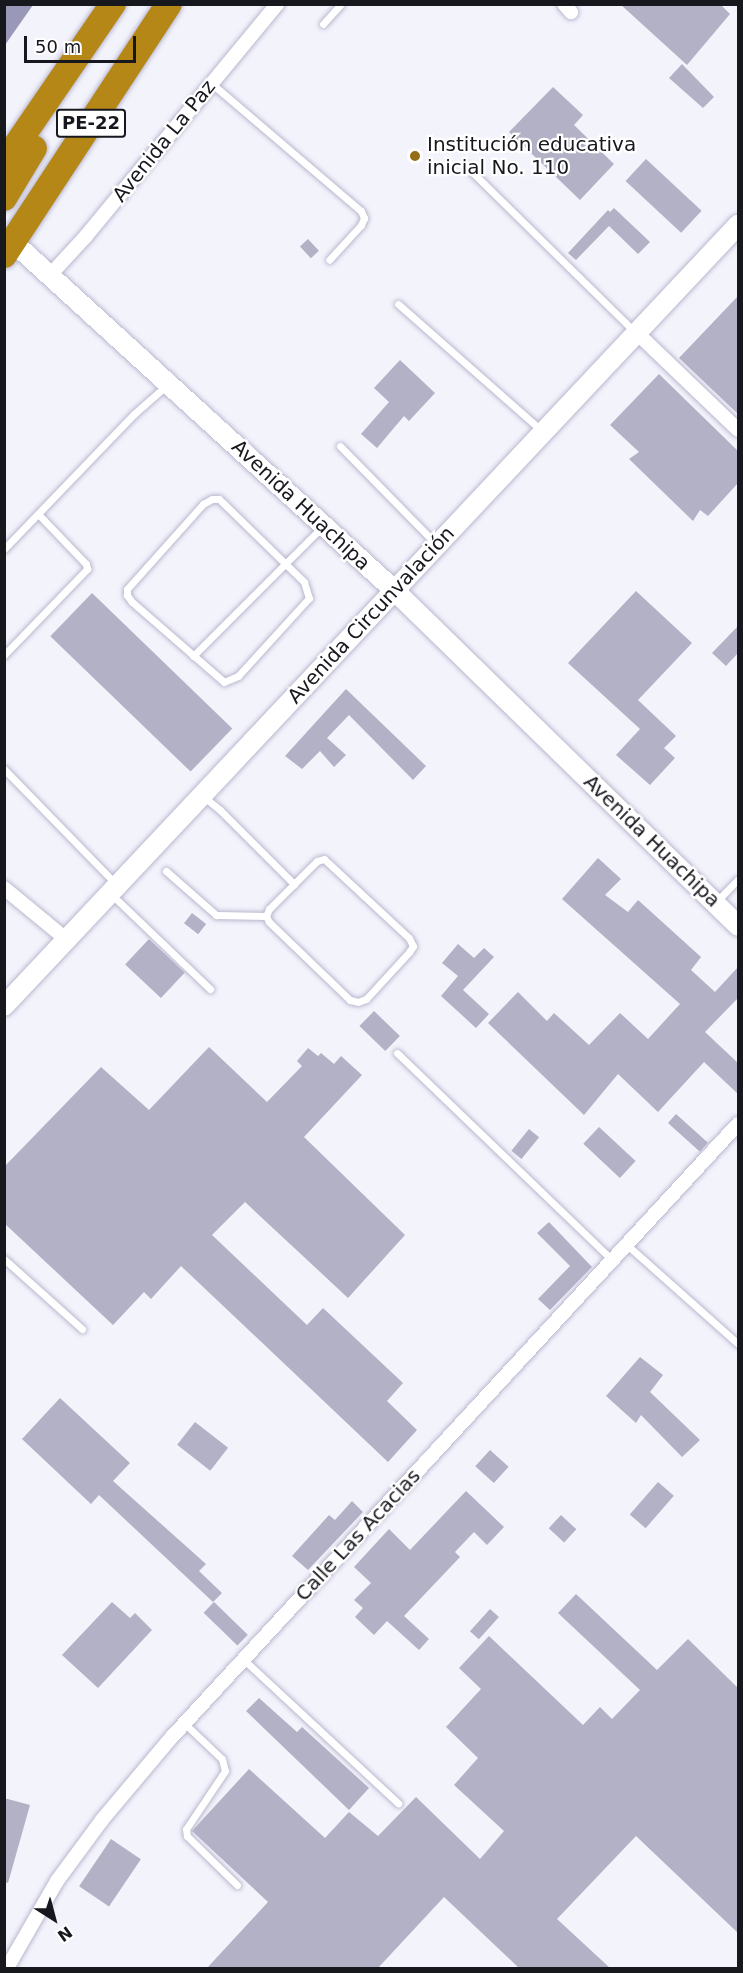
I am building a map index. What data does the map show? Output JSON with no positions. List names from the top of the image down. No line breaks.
{"streets":{"highway":["PE-22"],"street":["Avenida La Paz","Avenida Huachipa","Avenida Circunvalación","Calle Las Acacias"]},"crossings":[["PE-22","Avenida Huachipa"],["Avenida La Paz","Avenida Huachipa"],["Avenida Huachipa","Avenida Circunvalación"]],"places":["Institución educativa inicial No. 110"],"scale_bar":"50 m","north":"bottom right"}
